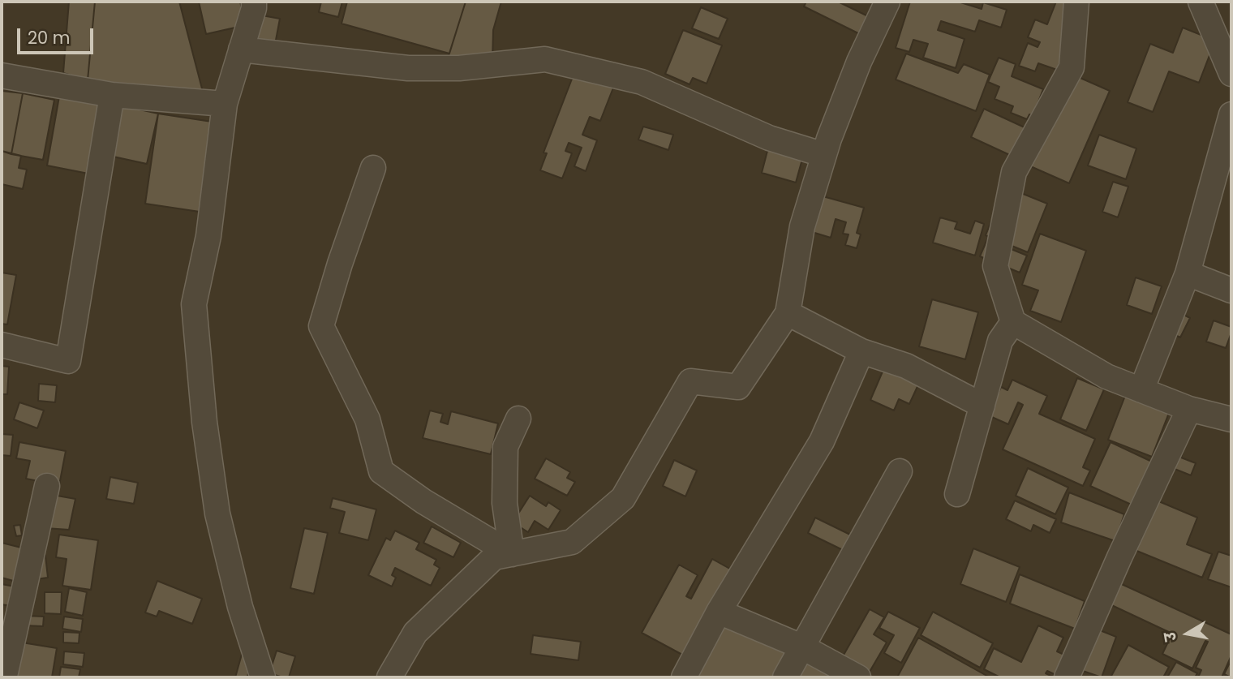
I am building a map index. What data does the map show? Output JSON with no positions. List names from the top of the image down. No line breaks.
{"scale_bar":"20 m","north":"left"}
